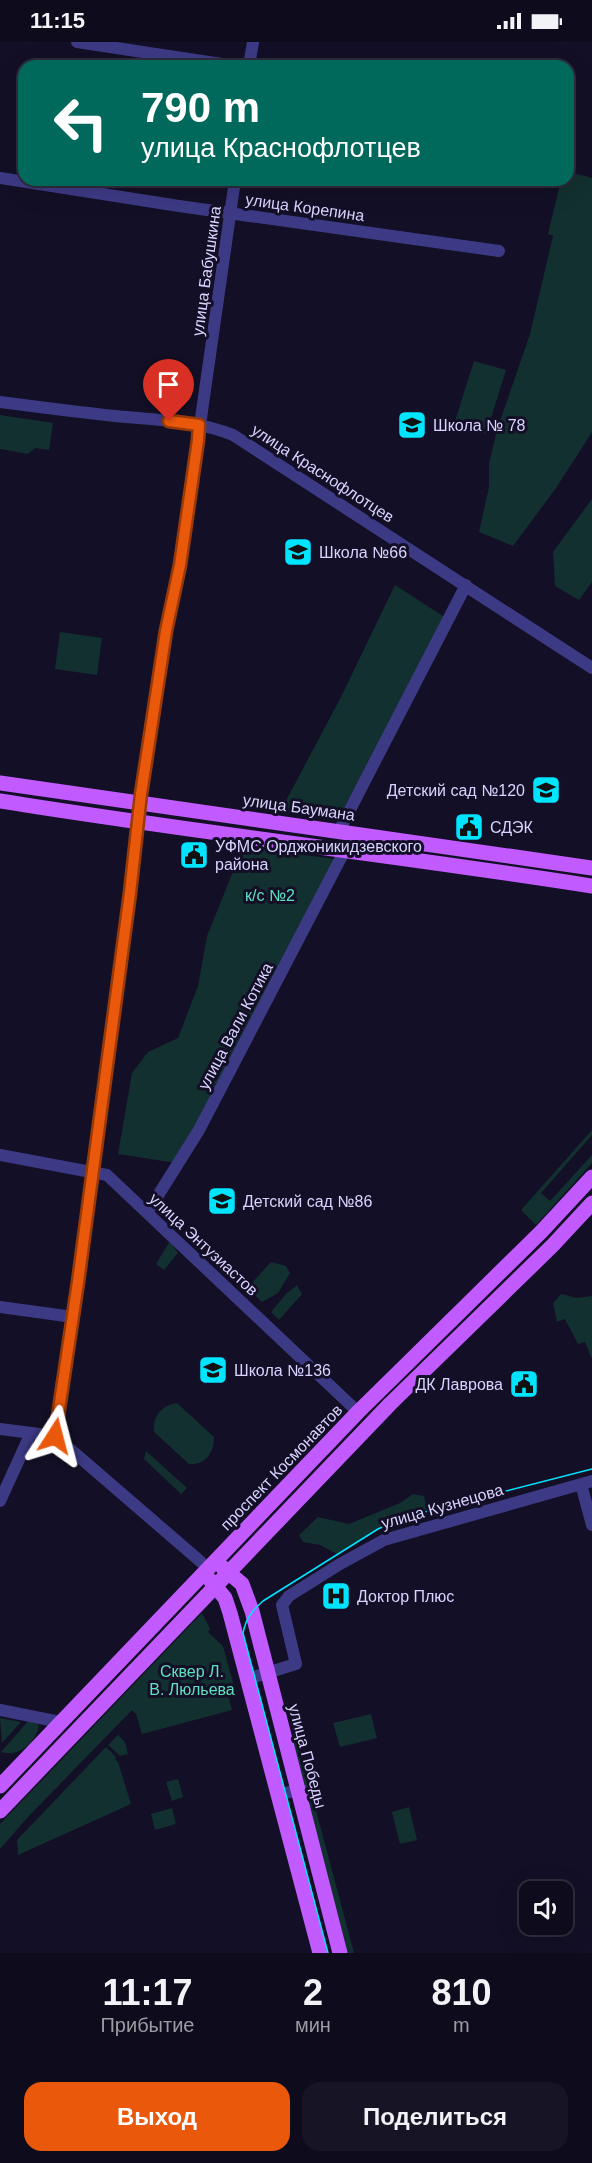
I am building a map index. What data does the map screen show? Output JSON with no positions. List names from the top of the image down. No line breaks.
{"streets":{"main road":["улица Баумана","проспект Космонавтов","улица Победы"],"street":["улица Корепина","улица Бабушкина","улица Краснофлотцев","улица Вали Котика","улица Энтузиастов","улица Кузнецова"]},"crossings":[["улица Корепина","улица Бабушкина"],["улица Бабушкина","улица Краснофлотцев"],["улица Бабушкина","улица Баумана"],["улица Бабушкина","улица Энтузиастов"],["улица Вали Котика","улица Энтузиастов"],["улица Энтузиастов","проспект Космонавтов"],["проспект Космонавтов","улица Победы"],["улица Кузнецова","улица Победы"]],"parks":["к/с №2","Сквер Л. В. Люльева"],"places":{"school or university":["Школа № 78","Школа №66","Детский сад №120","Детский сад №86","Школа №136"],"public building":["СДЭК","УФМС Орджоникидзевского района","ДК Лаврова"],"hospital":["Доктор Плюс"]},"page":{"status":"11:15","turn":["790 m","улица Краснофлотцев"],"eta":["11:17","Прибытие","2","мин","810","m"],"buttons":["Выход","Поделиться"]}}
